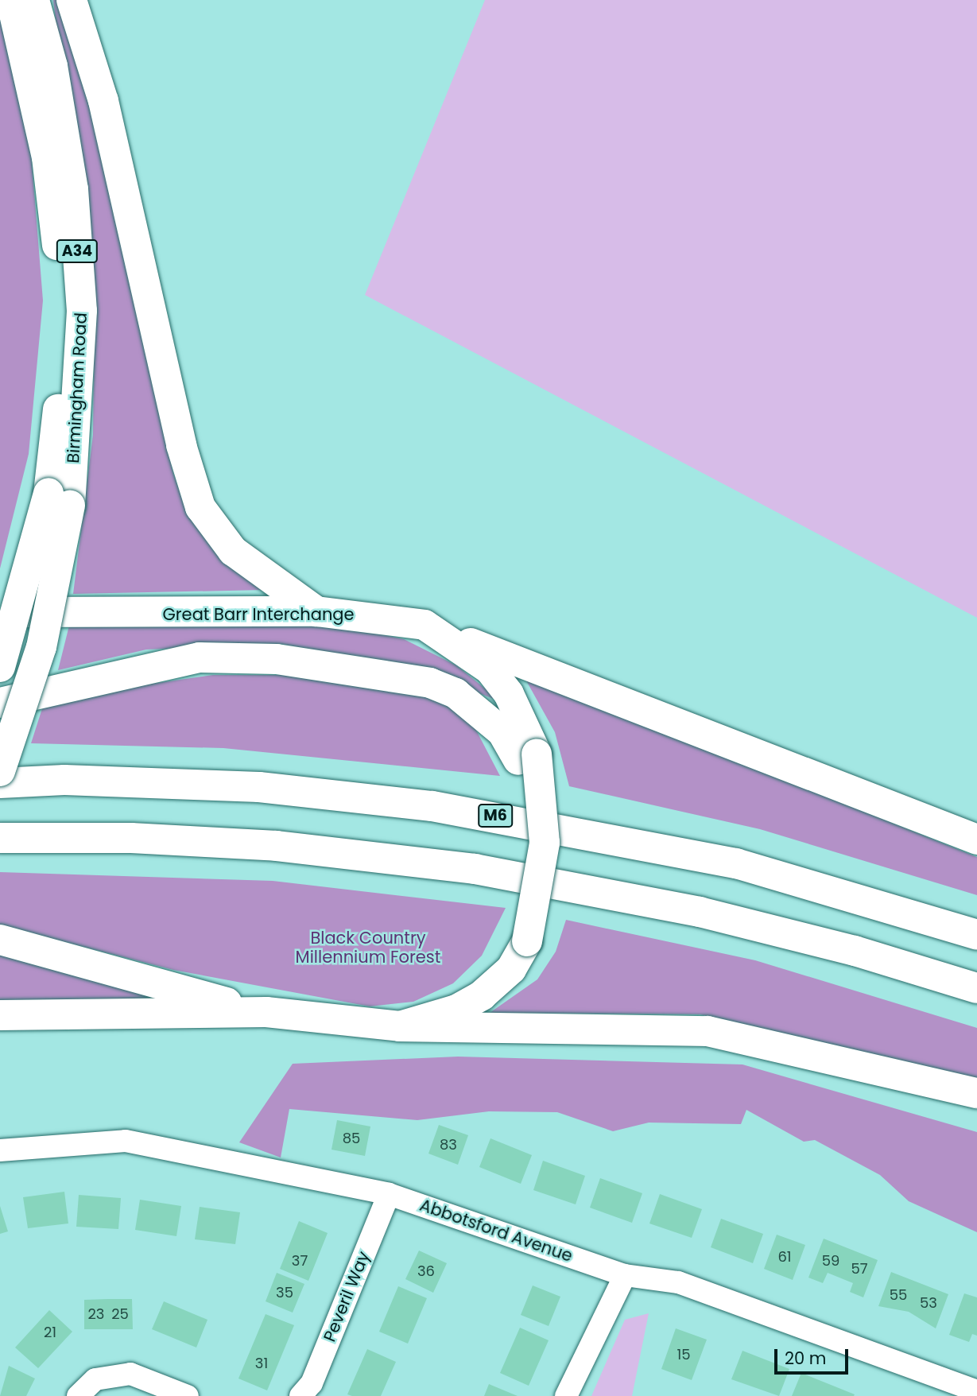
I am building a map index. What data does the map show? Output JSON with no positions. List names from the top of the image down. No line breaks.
{"streets":{"highway":["A34","Birmingham Road","Great Barr Interchange","M6"],"street":["Abbotsford Avenue","Peveril Way"]},"crossings":[["Abbotsford Avenue","Peveril Way"]],"parks":["Black Country Millennium Forest"],"house_numbers":["85","83","61","37","59","57","36","35","55","53","23","25","21","15","31"],"scale_bar":"20 m"}
